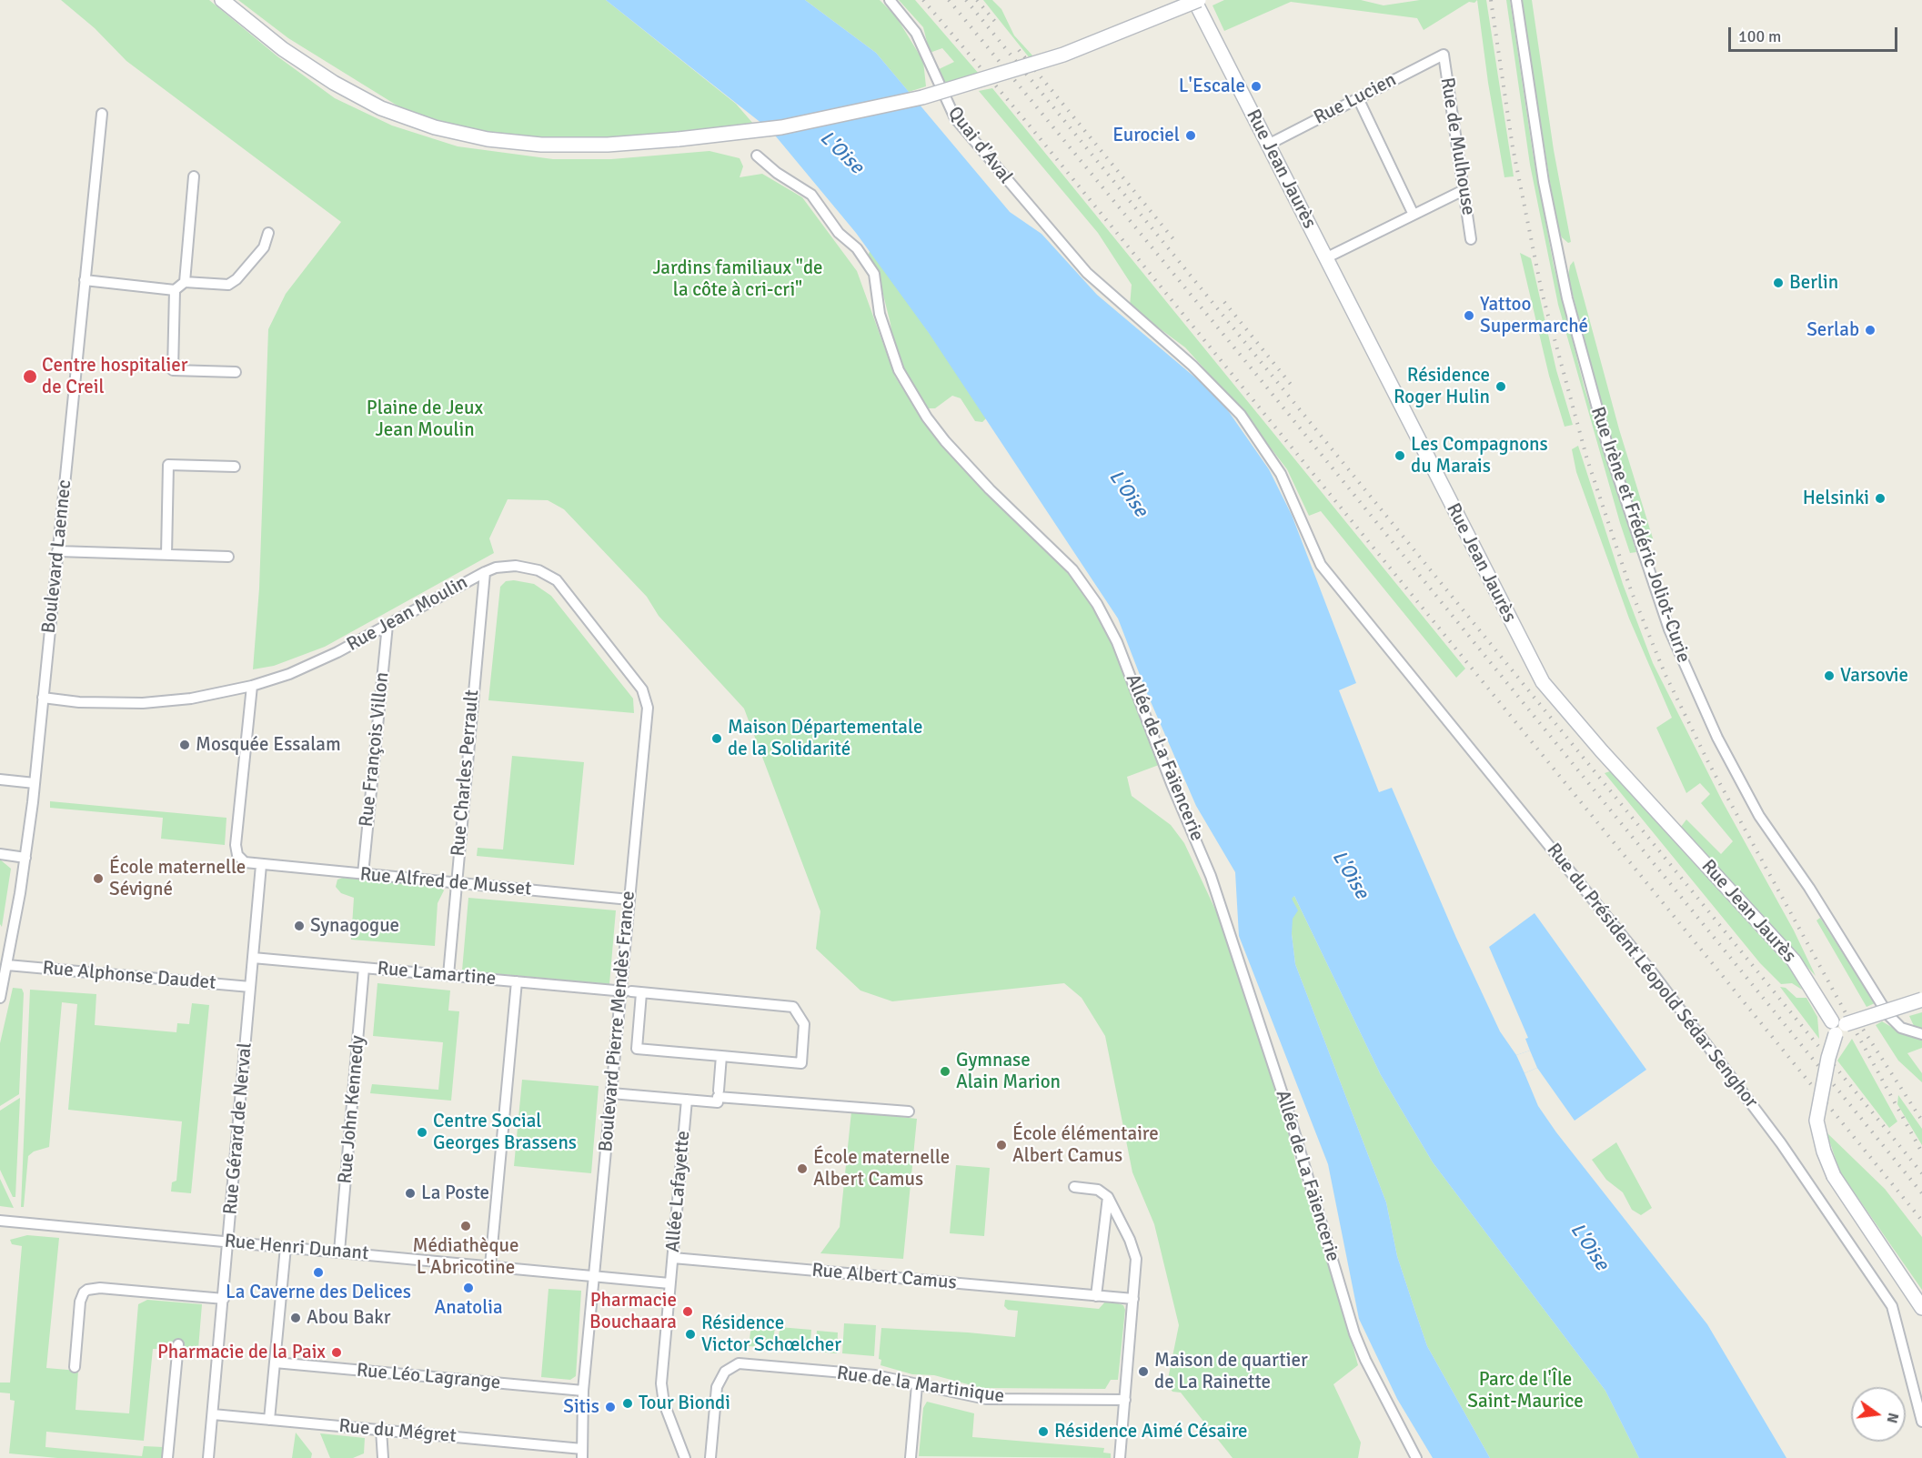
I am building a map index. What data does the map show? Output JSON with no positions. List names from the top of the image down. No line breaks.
{"streets":{"street":["Rue Lucien","Quai d'Aval","Rue de Mulhouse","Rue Jean Jaurès","Rue Irène et Frédéric Joliot-Curie","Boulevard Laennec","Rue Jean Moulin","Rue François Villon","Allée de La Faïencerie","Rue Charles Perrault","Rue Alfred de Musset","Rue Lamartine","Rue Alphonse Daudet","Rue du Président Léopold Sédar Senghor","Boulevard Pierre Mendès France","Rue John Kennedy","Rue Gérard de Nerval","Allée Lafayette","Rue Henri Dunant","Rue Albert Camus","Rue Léo Lagrange","Rue de la Martinique","Rue du Mégret"]},"crossings":[["Rue Lucien","Rue de Mulhouse"],["Rue Lucien","Rue Jean Jaurès"],["Quai d'Aval","Rue du Président Léopold Sédar Senghor"],["Boulevard Laennec","Rue Jean Moulin"],["Boulevard Laennec","Rue Alphonse Daudet"],["Rue Jean Moulin","Rue François Villon"],["Rue Jean Moulin","Rue Charles Perrault"],["Rue Jean Moulin","Boulevard Pierre Mendès France"],["Rue François Villon","Rue Alfred de Musset"],["Rue Charles Perrault","Rue Alfred de Musset"],["Rue Charles Perrault","Rue Lamartine"],["Rue Alfred de Musset","Boulevard Pierre Mendès France"],["Rue Alfred de Musset","Rue Gérard de Nerval"],["Rue Lamartine","Boulevard Pierre Mendès France"],["Rue Lamartine","Rue John Kennedy"],["Rue Lamartine","Rue Gérard de Nerval"],["Rue Alphonse Daudet","Rue Gérard de Nerval"],["Boulevard Pierre Mendès France","Rue Henri Dunant"],["Boulevard Pierre Mendès France","Rue Léo Lagrange"],["Boulevard Pierre Mendès France","Rue du Mégret"],["Rue John Kennedy","Rue Henri Dunant"],["Rue Gérard de Nerval","Rue Henri Dunant"],["Rue Gérard de Nerval","Rue du Mégret"],["Allée Lafayette","Rue Henri Dunant"],["Allée Lafayette","Rue Albert Camus"]],"water":["L'Oise"],"parks":["Jardins familiaux \"de la côte à cri-cri\"","Plaine de Jeux Jean Moulin","Parc de l'Île Saint-Maurice"],"places":["L'Escale","Eurociel","Berlin","Yattoo Supermarché","Serlab","Centre hospitalier de Creil","Résidence Roger Hulin","Les Compagnons du Marais","Helsinki","Varsovie","Maison Départementale de la Solidarité","Mosquée Essalam","École maternelle Sévigné","Synagogue","Gymnase Alain Marion","Centre Social Georges Brassens","École élémentaire Albert Camus","École maternelle Albert Camus","La Poste","Médiathèque L'Abricotine","La Caverne des Delices","Anatolia","Pharmacie Bouchaara","Abou Bakr","Résidence Victor Schœlcher","Pharmacie de la Paix","Maison de quartier de La Rainette","Tour Biondi","Sitis","Résidence Aimé Césaire"],"scale_bar":"100 m","north":"right"}
